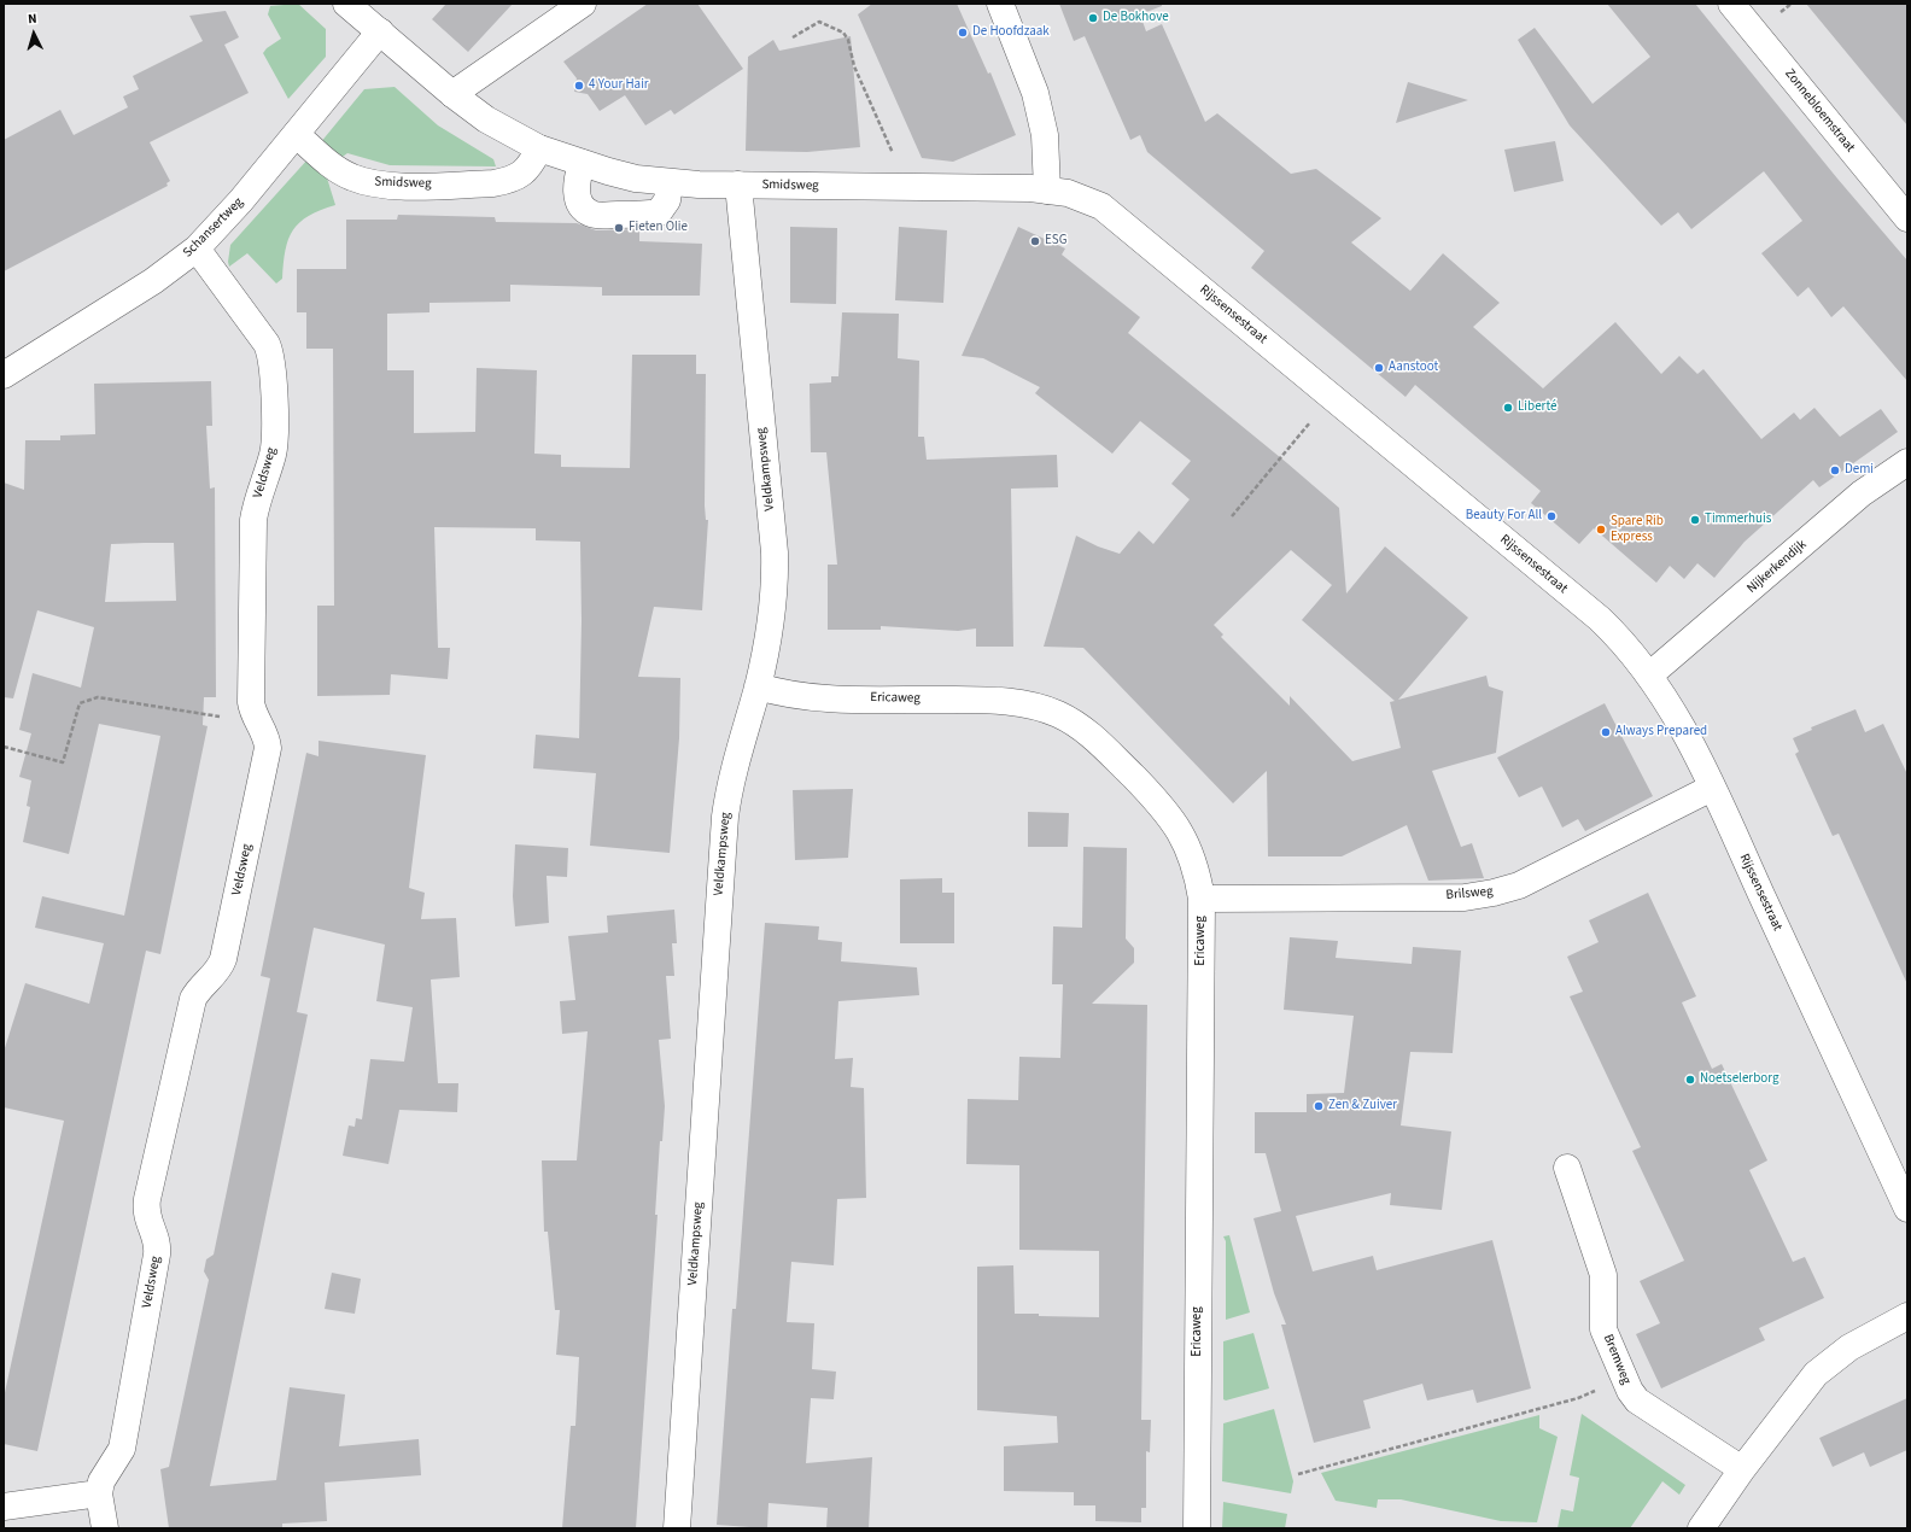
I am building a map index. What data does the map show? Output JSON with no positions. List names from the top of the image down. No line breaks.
{"streets":{"street":["Zonnebloemstraat","Smidsweg","Schansertweg","Rijssensestraat","Veldkampsweg","Veldsweg","Nijkerkendijk","Ericaweg","Brilsweg","Bremweg"]},"crossings":[["Smidsweg","Schansertweg"],["Smidsweg","Rijssensestraat"],["Smidsweg","Veldkampsweg"],["Schansertweg","Veldsweg"],["Rijssensestraat","Nijkerkendijk"],["Rijssensestraat","Brilsweg"],["Veldkampsweg","Ericaweg"],["Ericaweg","Brilsweg"]],"places":["De Bokhove","De Hoofdzaak","4 Your Hair","Fieten Olie","ESG","Aanstoot","Liberté","Demi","Beauty For All","Timmerhuis","Spare Rib Express","Always Prepared","Noetselerborg","Zen & Zuiver"],"north":"top"}
